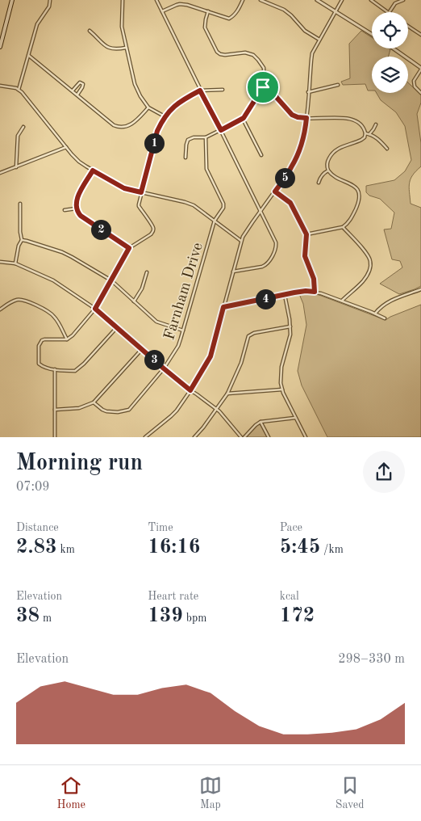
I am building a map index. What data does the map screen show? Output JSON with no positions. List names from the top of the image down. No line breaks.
{"streets":{"street":["Farnham Drive"]},"page":{"pins":["1","5","2","4","3"],"heading":["Morning run","07:09"],"stats":[["Distance","2.83 km"],["Time","16:16"],["Pace","5:45 /km"],["Elevation","38 m"],["Heart rate","139 bpm"],["kcal","172"]],"chart":["Elevation","298–330 m"],"tabs":["Home","Map","Saved"]}}
